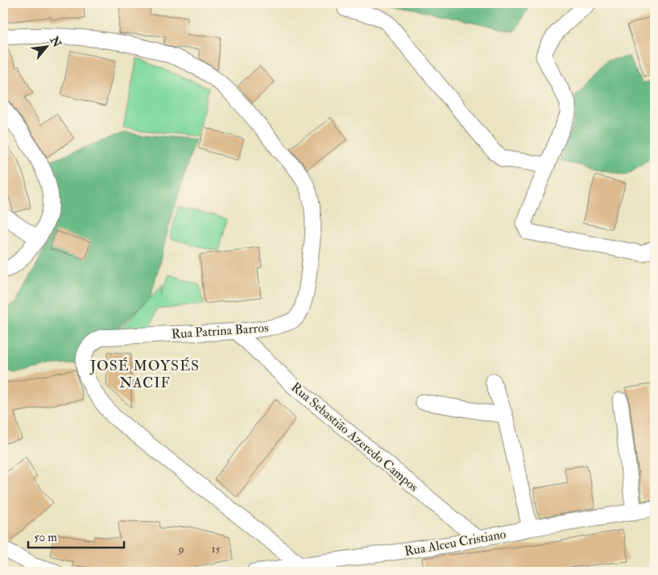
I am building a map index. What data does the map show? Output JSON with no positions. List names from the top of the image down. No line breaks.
{"streets":{"street":["Rua Patrina Barros","Rua Sebastião Azeredo Campos","Rua Alceu Cristiano"]},"crossings":[["Rua Patrina Barros","Rua Sebastião Azeredo Campos"],["Rua Patrina Barros","Rua Alceu Cristiano"],["Rua Sebastião Azeredo Campos","Rua Alceu Cristiano"]],"districts":["JOSÉ MOYSÉS NACIF"],"house_numbers":["9","15"],"scale_bar":"50 m","north":"top right"}
